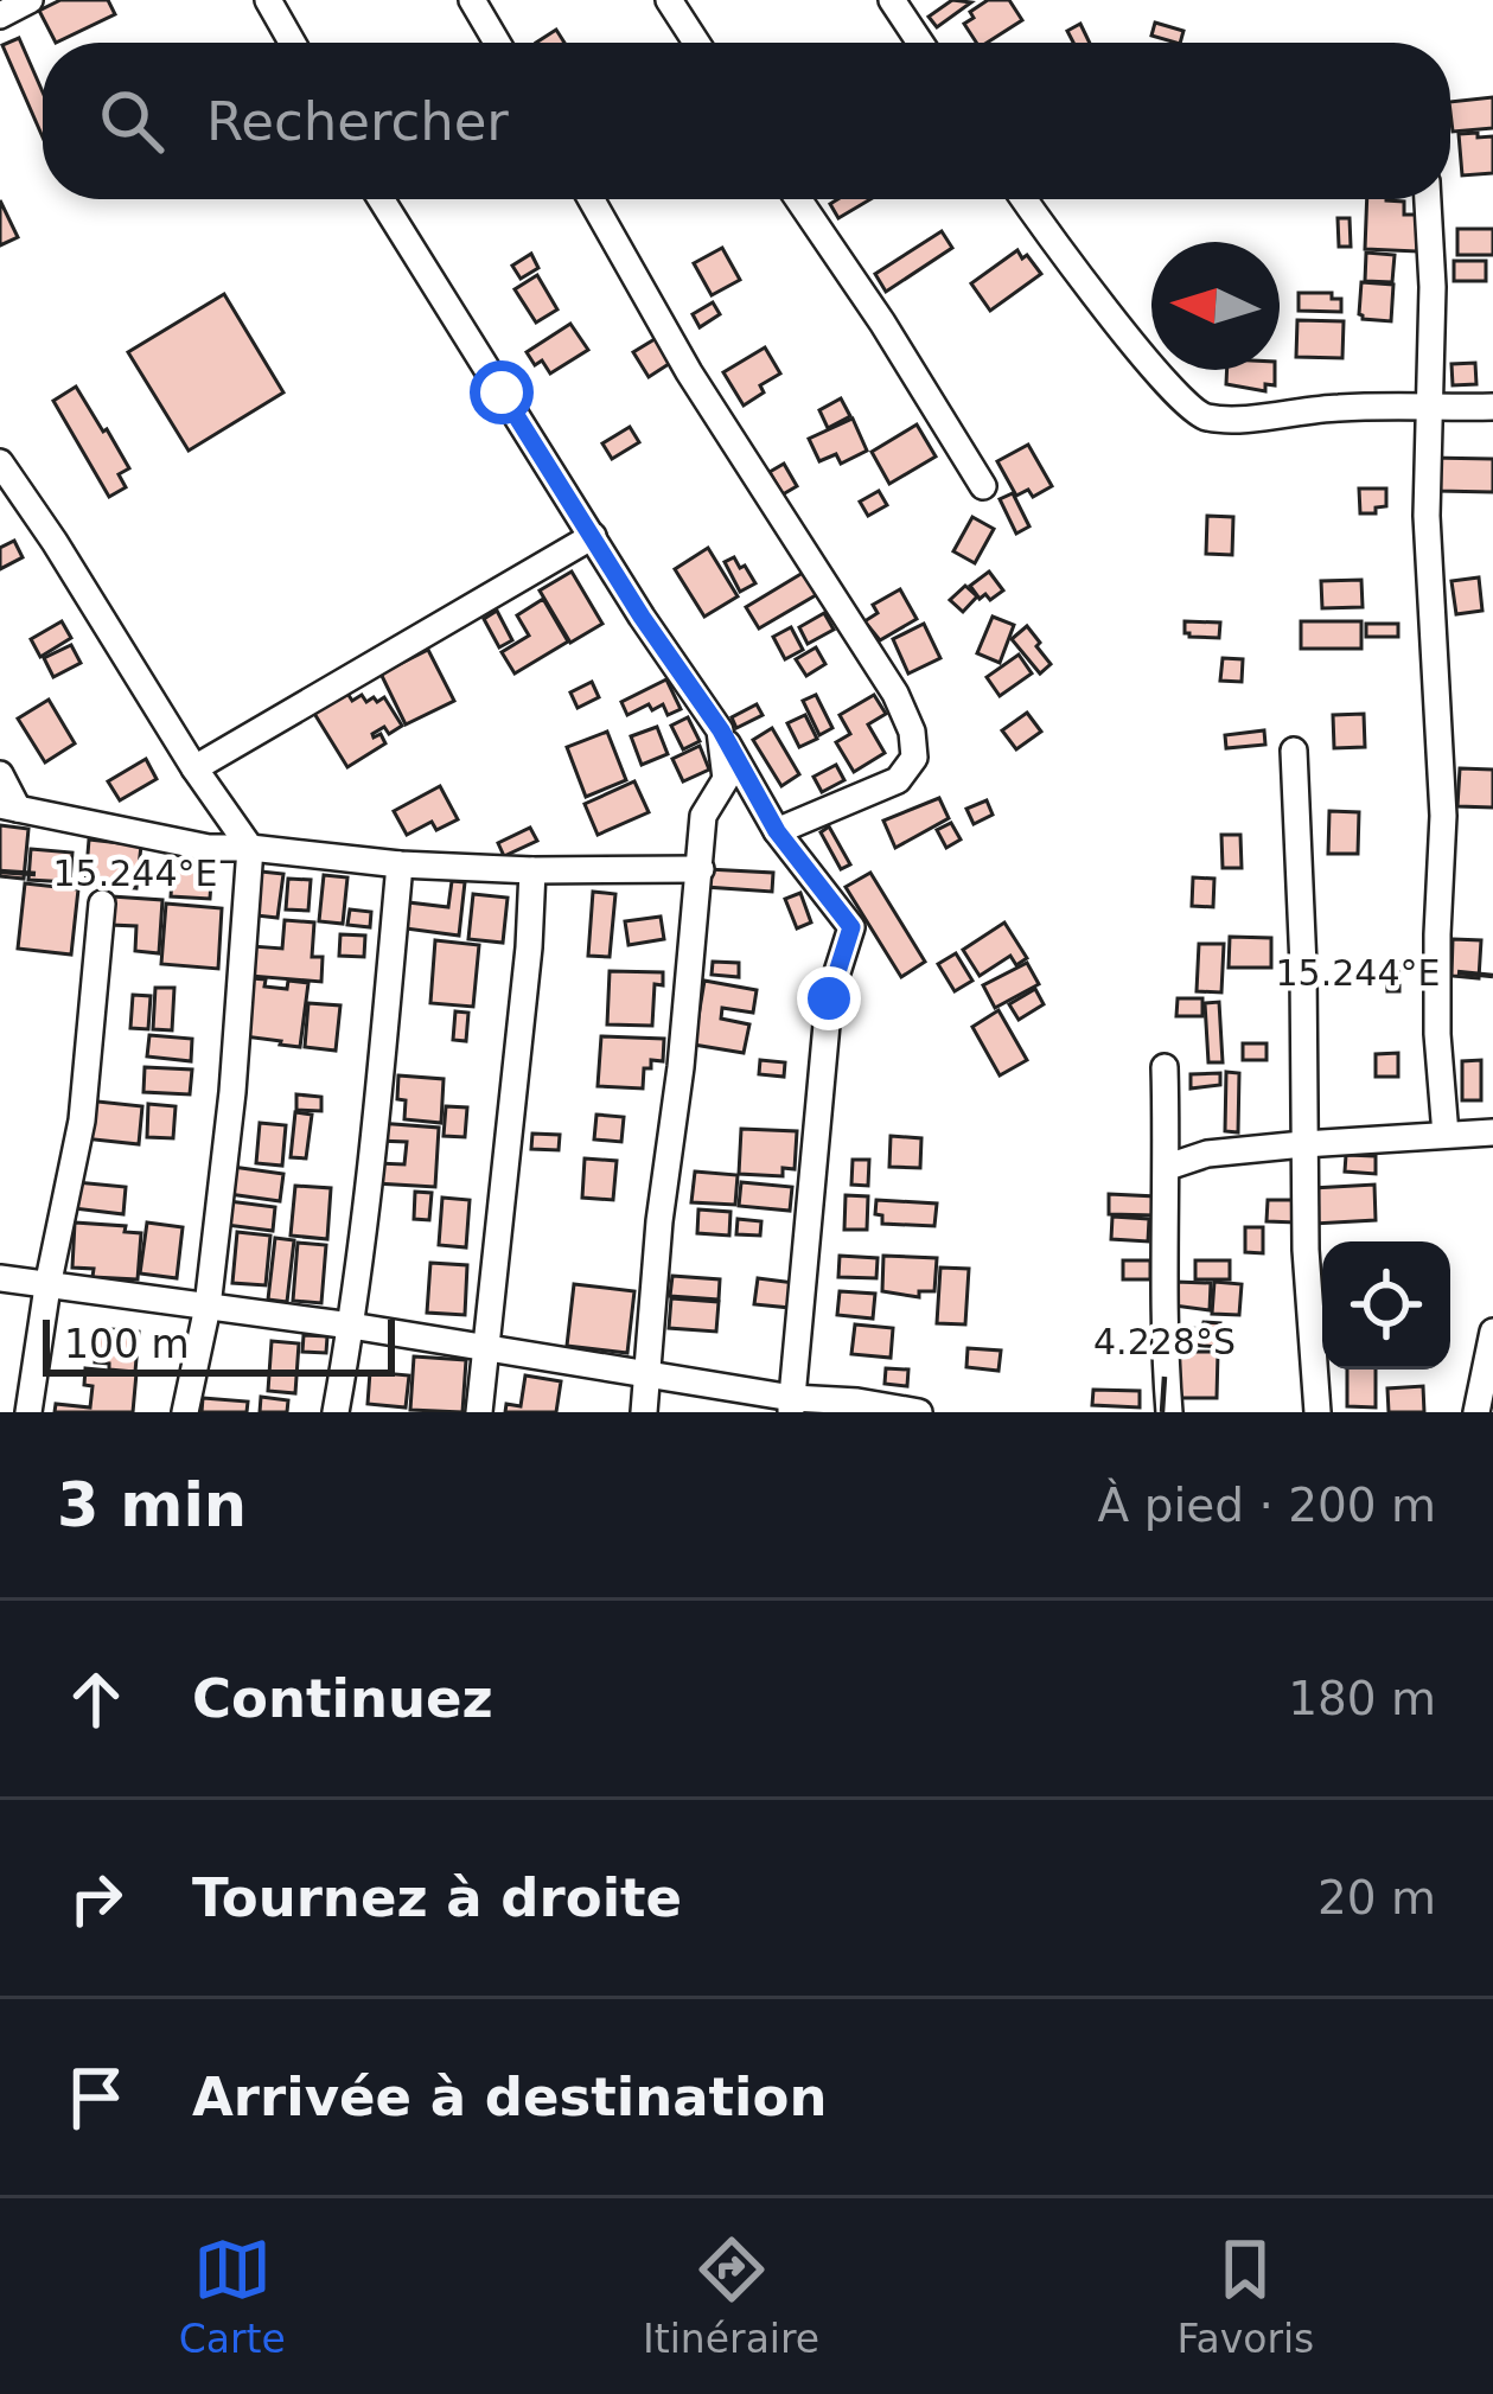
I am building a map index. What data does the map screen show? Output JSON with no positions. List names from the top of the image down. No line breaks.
{"scale_bar":"100 m","north":"left","page":{"search":"Rechercher","scale":"100 m","heading":["3 min","À pied · 200 m"],"list":[["Continuez","180 m"],["Tournez à droite","20 m"],"Arrivée à destination"],"nav":["Carte","Itinéraire","Favoris"]},"coordinates":["15.244°E","4.228°S"]}
